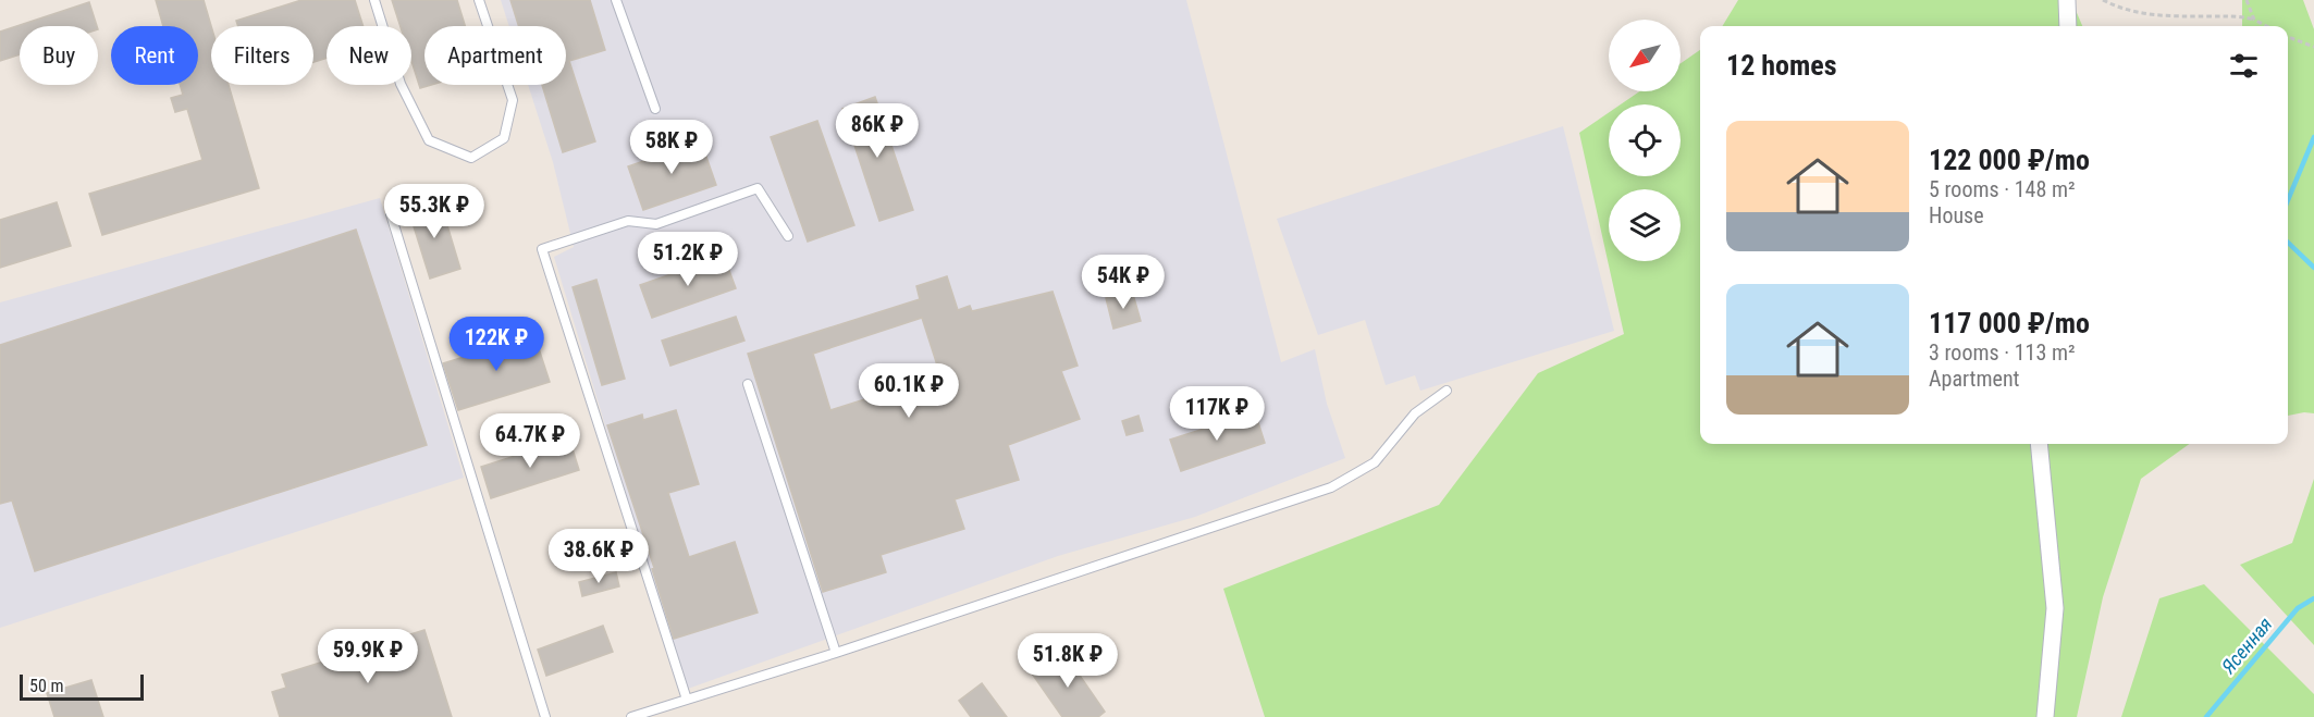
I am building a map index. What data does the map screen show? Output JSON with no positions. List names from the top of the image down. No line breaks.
{"water":["Ясенная"],"scale_bar":"50 m","north":"bottom left","page":{"chip":["Buy","Rent","Filters","New","Apartment"],"heading":"12 homes","price":["86K ₽","58K ₽","55.3K ₽","51.2K ₽","54K ₽","122K ₽","60.1K ₽","117K ₽","64.7K ₽","38.6K ₽","59.9K ₽","51.8K ₽"],"list":[{"name":"122 000 ₽/mo","note":"5 rooms · 148 m² · House"},{"name":"117 000 ₽/mo","note":"3 rooms · 113 m² · Apartment"}],"scale":"50 m"}}
